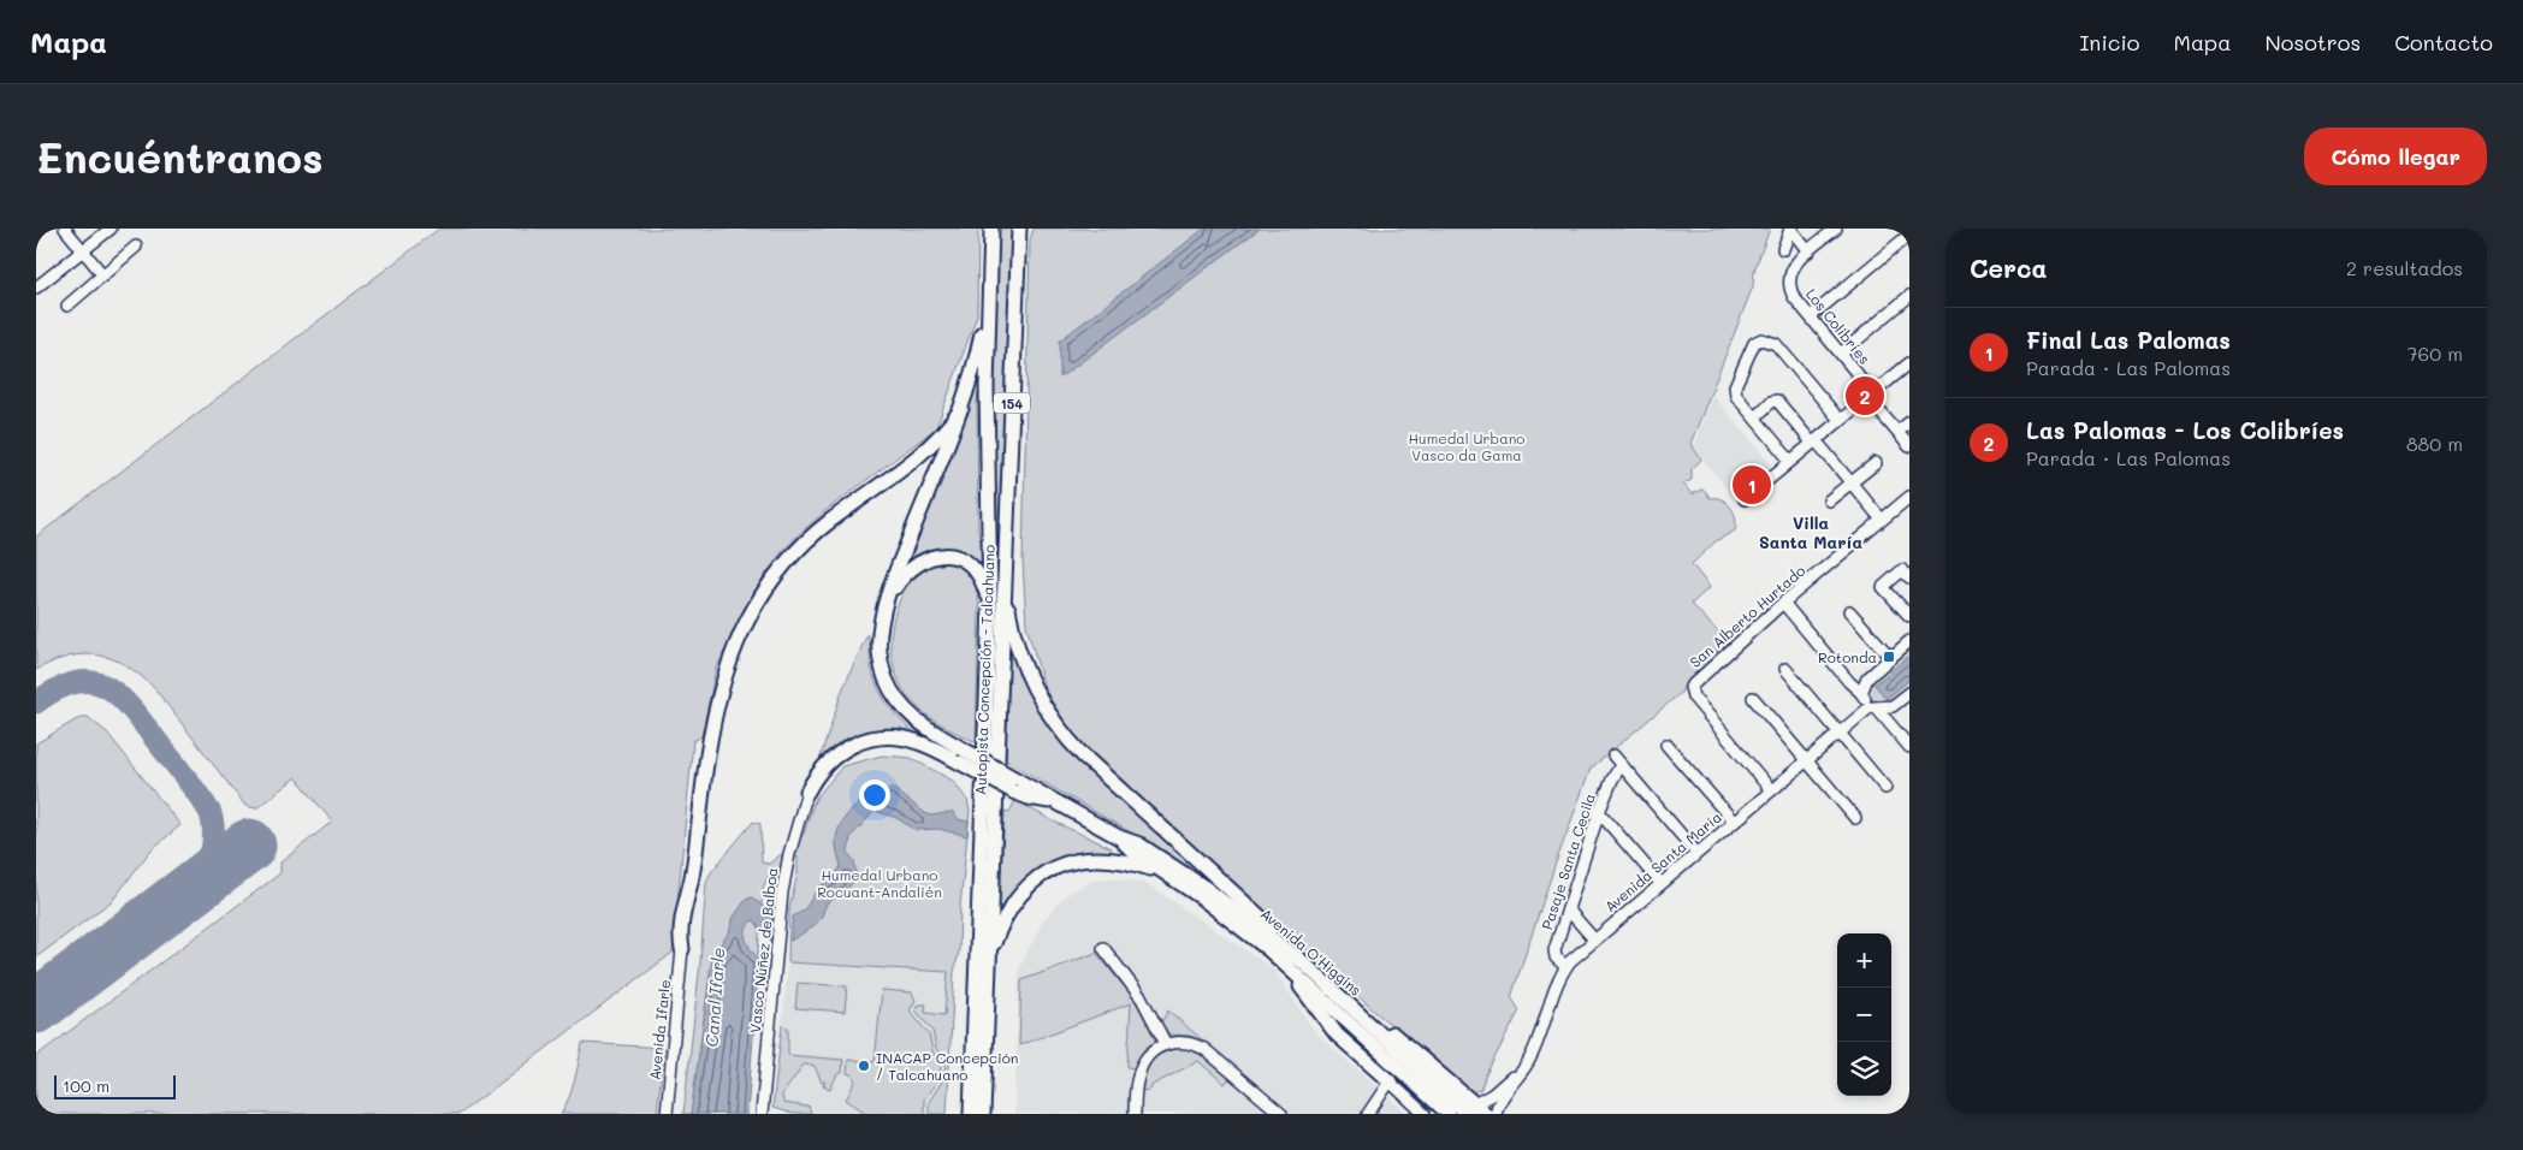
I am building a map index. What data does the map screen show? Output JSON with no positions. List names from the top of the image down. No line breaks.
{"streets":{"main road":["154","Autopista Concepción - Talcahuano","Avenida O'Higgins"],"street":["Los Colibríes","San Alberto Hurtado","Pasaje Santa Cecila","Avenida Santa María","Vasco Núñez de Balboa","Avenida Ifarle"]},"crossings":[["San Alberto Hurtado","Avenida Santa María"],["Pasaje Santa Cecila","Avenida Santa María"]],"districts":["Villa Santa María"],"water":["Canal Ifarle"],"parks":["Humedal Urbano Vasco da Gama","Humedal Urbano Rocuant-Andalién"],"places":{"transit":["Rotonda"],"other":["INACAP Concepción / Talcahuano"]},"scale_bar":"100 m","page":{"header":"Mapa","nav":["Inicio","Mapa","Nosotros","Contacto"],"buttons":"Cómo llegar","title":"Encuéntranos","heading":["Cerca","2 resultados"],"list":[{"mark":"1","name":"Final Las Palomas","note":"Parada · Las Palomas","value":"760 m"},{"mark":"2","name":"Las Palomas - Los Colibríes","note":"Parada · Las Palomas","value":"880 m"}],"pins":["2","1"],"map_buttons":["+","−"],"scale":"100 m"}}
